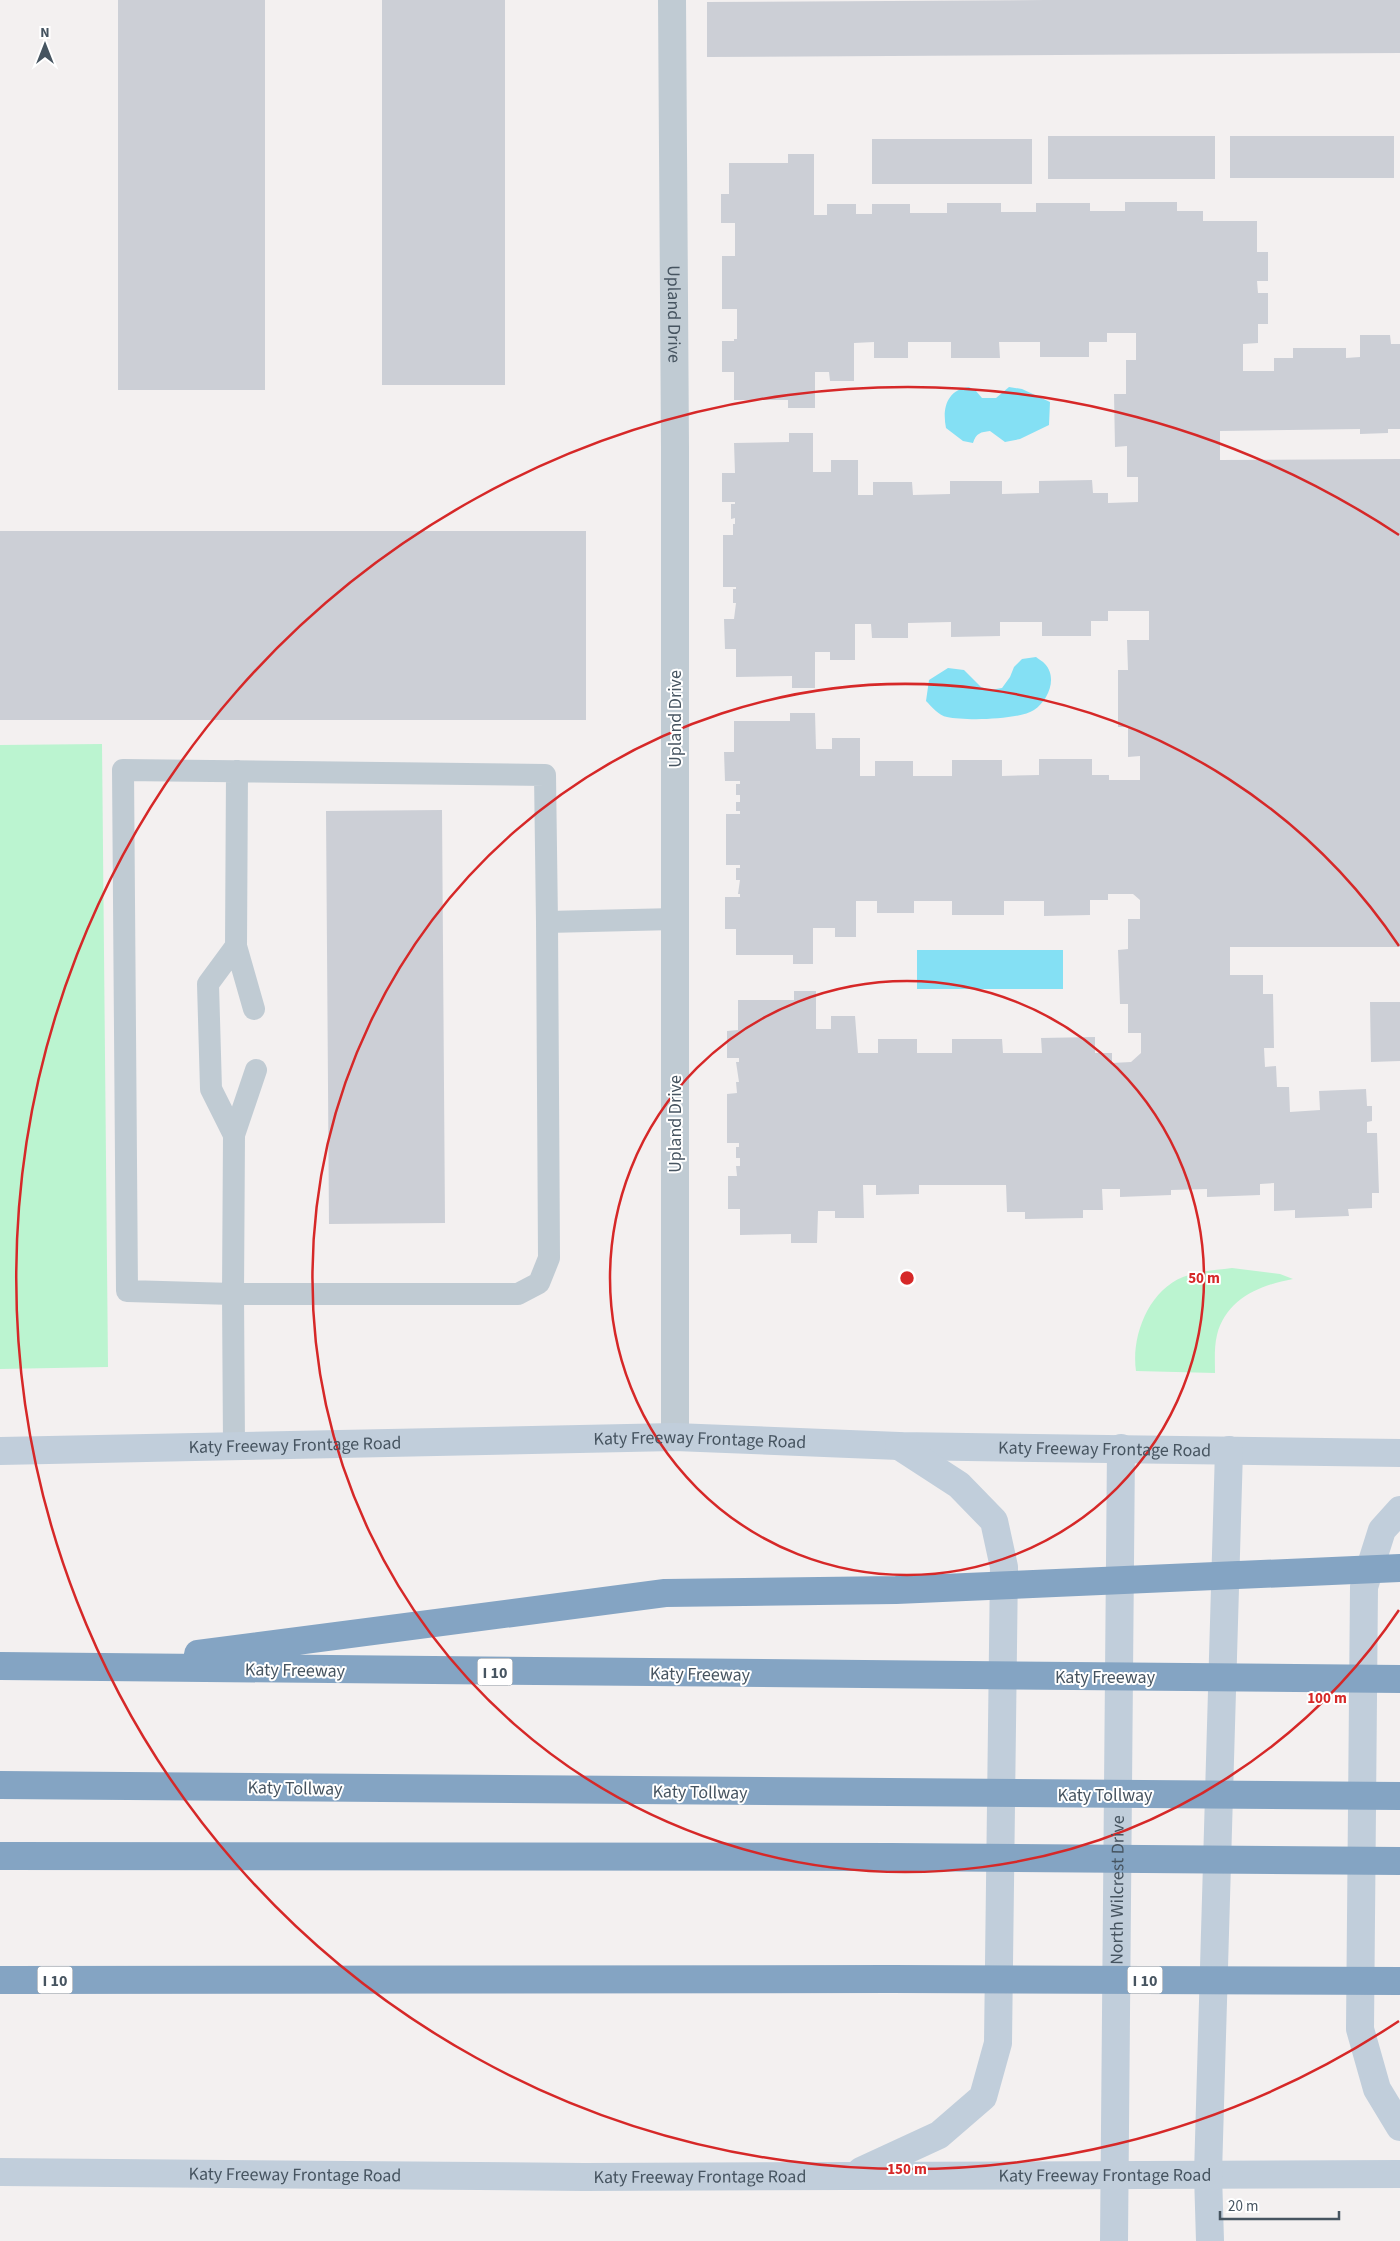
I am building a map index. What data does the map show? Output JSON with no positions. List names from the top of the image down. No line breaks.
{"streets":{"highway":["Katy Freeway","I 10","Katy Tollway"],"main road":["Katy Freeway Frontage Road","North Wilcrest Drive"],"street":["Upland Drive"]},"crossings":[["Upland Drive","Katy Freeway Frontage Road"],["Katy Freeway Frontage Road","North Wilcrest Drive"]],"scale_bar":"20 m","north":"top","rings":["50 m","100 m","150 m"]}
